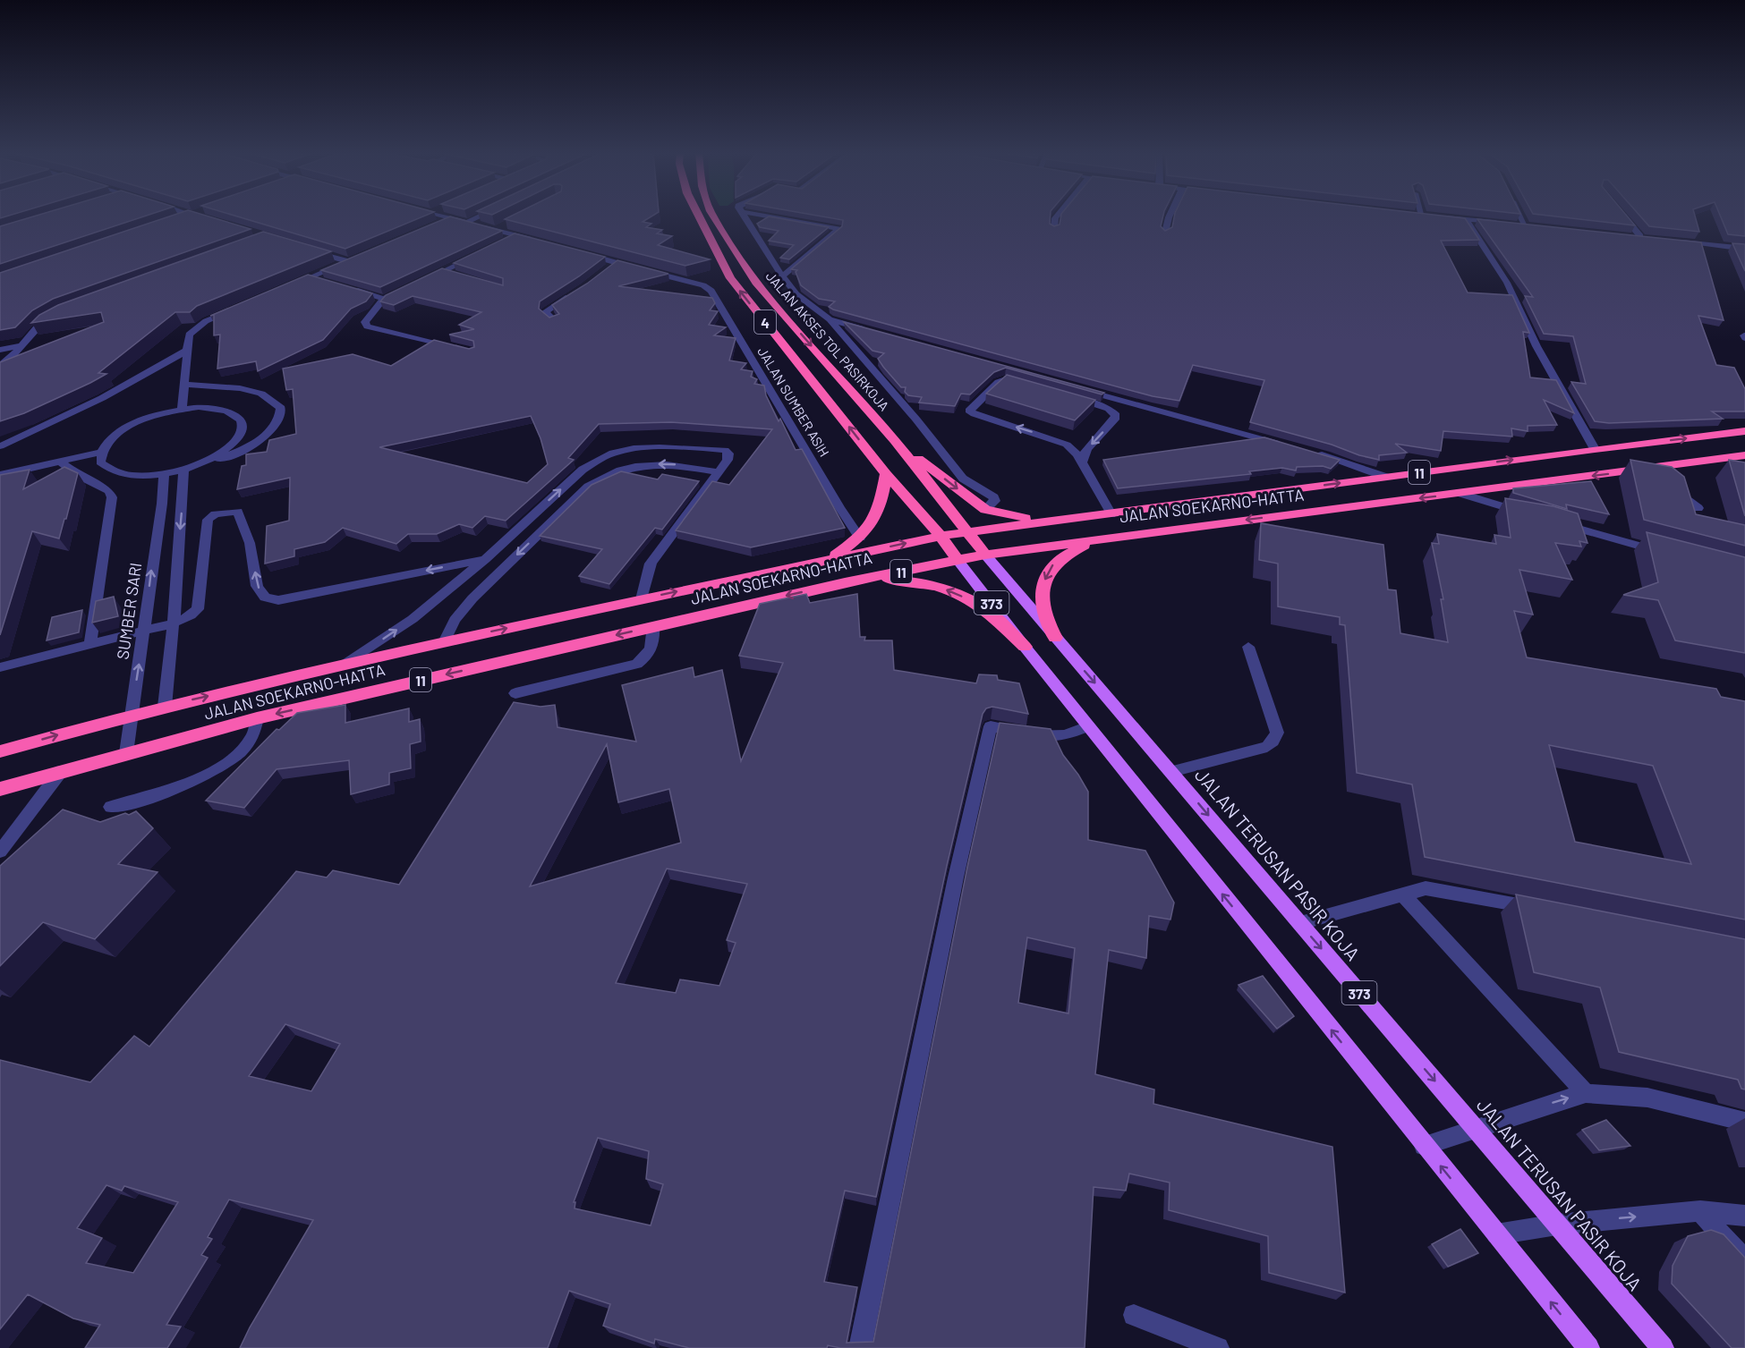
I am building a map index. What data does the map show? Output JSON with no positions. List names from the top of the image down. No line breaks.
{"streets":{"highway":["4","JALAN AKSES TOL PASIRKOJA","11","JALAN SOEKARNO-HATTA"],"main road":["373","JALAN TERUSAN PASIR KOJA"],"street":["JALAN SUMBER ASIH","SUMBER SARI"]},"crossings":[["4","JALAN AKSES TOL PASIRKOJA"],["4","JALAN SOEKARNO-HATTA"],["4","373"],["4","JALAN TERUSAN PASIR KOJA"],["JALAN AKSES TOL PASIRKOJA","JALAN SOEKARNO-HATTA"],["JALAN SOEKARNO-HATTA","373"],["JALAN SOEKARNO-HATTA","SUMBER SARI"],["JALAN SOEKARNO-HATTA","JALAN TERUSAN PASIR KOJA"]]}
